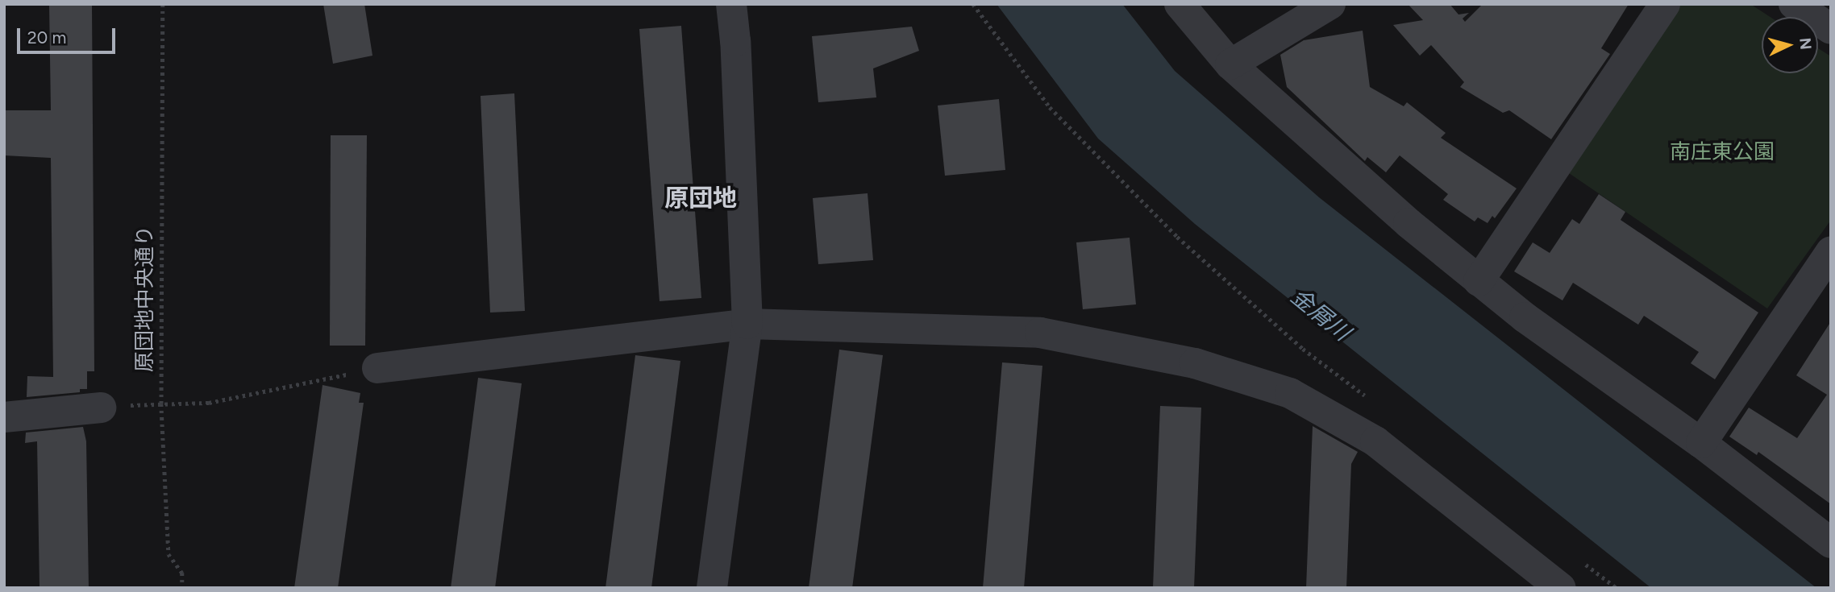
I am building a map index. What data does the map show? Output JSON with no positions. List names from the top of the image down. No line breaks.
{"streets":{"path":["原団地中央通り"]},"districts":["原団地"],"water":["金屑川"],"parks":["南庄東公園"],"scale_bar":"20 m","north":"right"}
